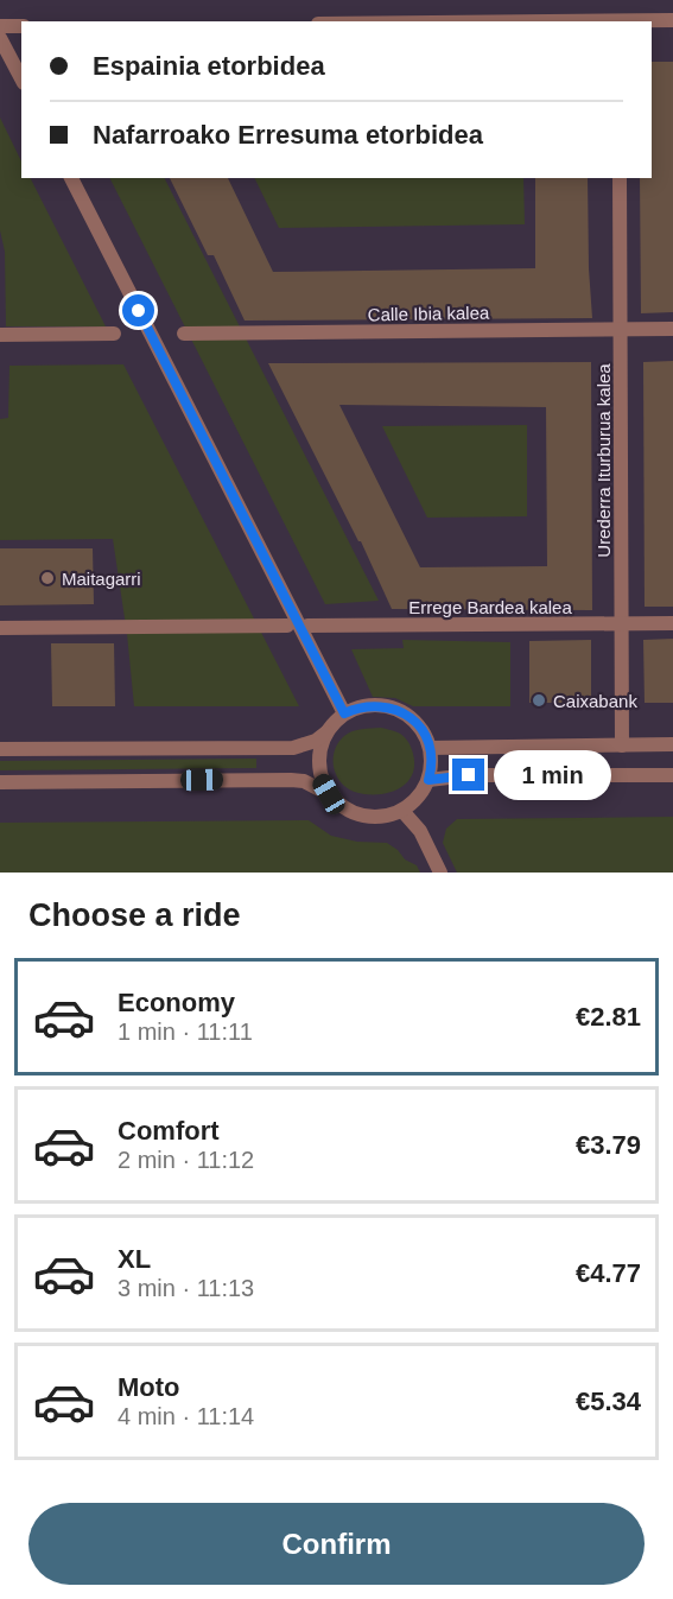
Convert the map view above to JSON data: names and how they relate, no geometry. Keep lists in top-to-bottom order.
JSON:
{
  "streets": {
    "street": ["Calle Ibia kalea", "Urederra Iturburua kalea", "Errege Bardea kalea"]
  },
  "crossings": [
    ["Calle Ibia kalea", "Urederra Iturburua kalea"],
    ["Urederra Iturburua kalea", "Errege Bardea kalea"]
  ],
  "places": ["Maitagarri", "Caixabank"],
  "page": {
    "banner": ["Espainia etorbidea", "Nafarroako Erresuma etorbidea"],
    "bubble": "1 min",
    "heading": "Choose a ride",
    "list": [
      {
        "name": "Economy",
        "note": "1 min · 11:11",
        "value": "€2.81"
      },
      {
        "name": "Comfort",
        "note": "2 min · 11:12",
        "value": "€3.79"
      },
      {
        "name": "XL",
        "note": "3 min · 11:13",
        "value": "€4.77"
      },
      {
        "name": "Moto",
        "note": "4 min · 11:14",
        "value": "€5.34"
      }
    ],
    "buttons": "Confirm"
  }
}
